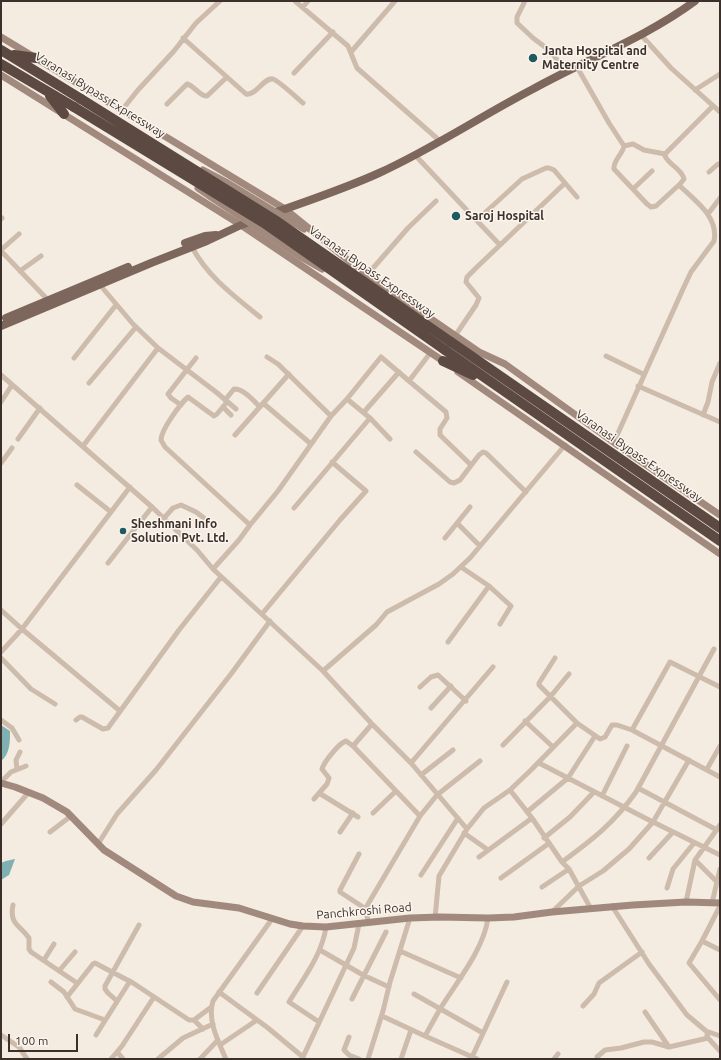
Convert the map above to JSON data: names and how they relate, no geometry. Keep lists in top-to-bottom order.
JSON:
{
  "streets": {
    "highway": ["Varanasi Bypass Expressway"],
    "street": ["Panchkroshi Road"]
  },
  "places": ["Janta Hospital and Maternity Centre", "Saroj Hospital", "Sheshmani Info Solution Pvt. Ltd."],
  "scale_bar": "100 m"
}
